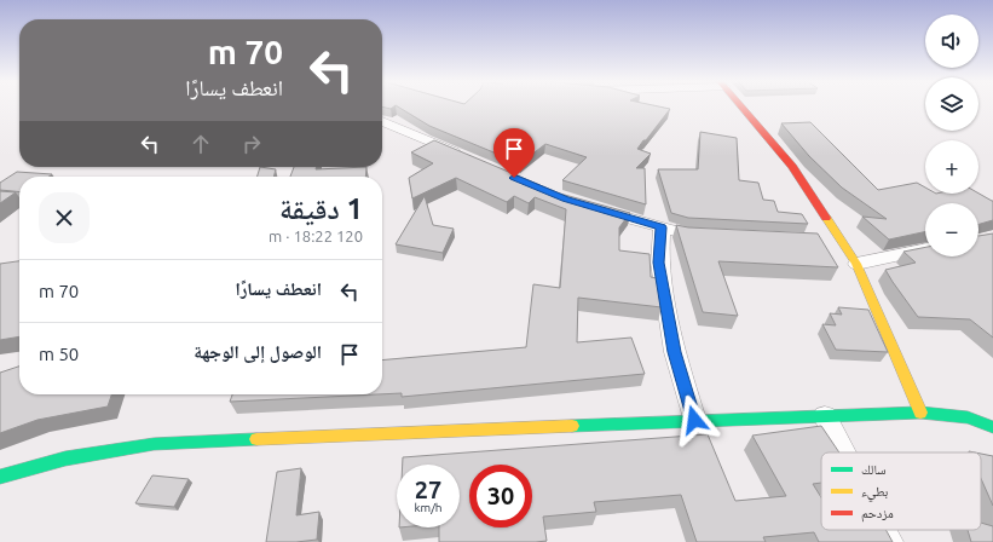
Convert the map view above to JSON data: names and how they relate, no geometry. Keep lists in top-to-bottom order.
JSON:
{
  "legend": ["سالك", "بطيء", "مزدحم"],
  "page": {
    "map_buttons": ["+", "−"],
    "turn": ["70 m", "انعطف يسارًا"],
    "heading": ["1 دقيقة", "120 m · 18:22"],
    "list": [
      {
        "name": "انعطف يسارًا",
        "value": "70 m"
      },
      {
        "name": "الوصول إلى الوجهة",
        "value": "50 m"
      }
    ],
    "speed": "27 km/h",
    "limit": "30"
  }
}
